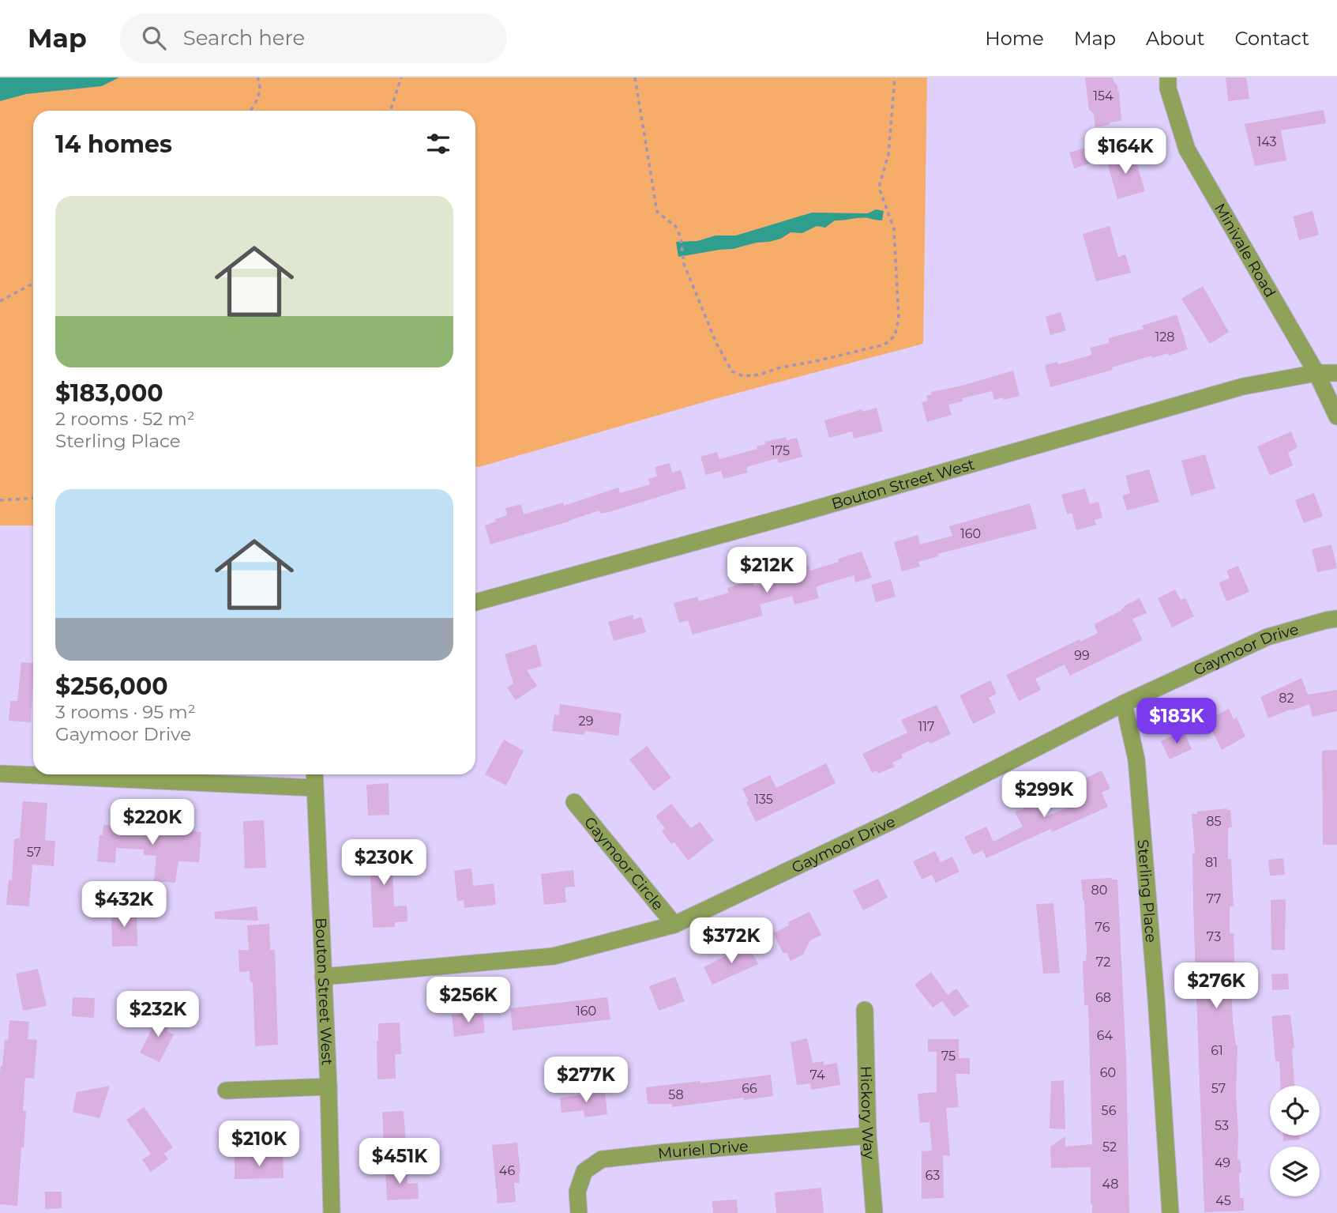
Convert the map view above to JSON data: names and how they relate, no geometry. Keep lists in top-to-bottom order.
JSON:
{
  "streets": {
    "street": [
      "Minivale Road",
      "Bouton Street West",
      "Gaymoor Drive",
      "Gaymoor Circle",
      "Sterling Place",
      "Hickory Way",
      "Muriel Drive"
    ]
  },
  "crossings": [
    ["Minivale Road", "Bouton Street West"],
    ["Bouton Street West", "Gaymoor Drive"],
    ["Gaymoor Drive", "Gaymoor Circle"],
    ["Gaymoor Drive", "Sterling Place"],
    ["Hickory Way", "Muriel Drive"]
  ],
  "house_numbers": [
    "154",
    "143",
    "128",
    "175",
    "160",
    "99",
    "82",
    "29",
    "117",
    "135",
    "85",
    "57",
    "81",
    "80",
    "77",
    "76",
    "73",
    "72",
    "68",
    "160",
    "64",
    "61",
    "75",
    "60",
    "74",
    "66",
    "57",
    "58",
    "56",
    "53",
    "52",
    "49",
    "46",
    "63",
    "48",
    "45"
  ],
  "page": {
    "header": "Map",
    "search": "Search here",
    "nav": [
      "Home",
      "Map",
      "About",
      "Contact"
    ],
    "heading": "14 homes",
    "price": [
      "$164K",
      "$212K",
      "$183K",
      "$299K",
      "$220K",
      "$230K",
      "$432K",
      "$372K",
      "$276K",
      "$256K",
      "$232K",
      "$277K",
      "$210K",
      "$451K"
    ],
    "list": [
      {
        "name": "$183,000",
        "note": "2 rooms · 52 m² · Sterling Place"
      },
      {
        "name": "$256,000",
        "note": "3 rooms · 95 m² · Gaymoor Drive"
      }
    ]
  }
}
